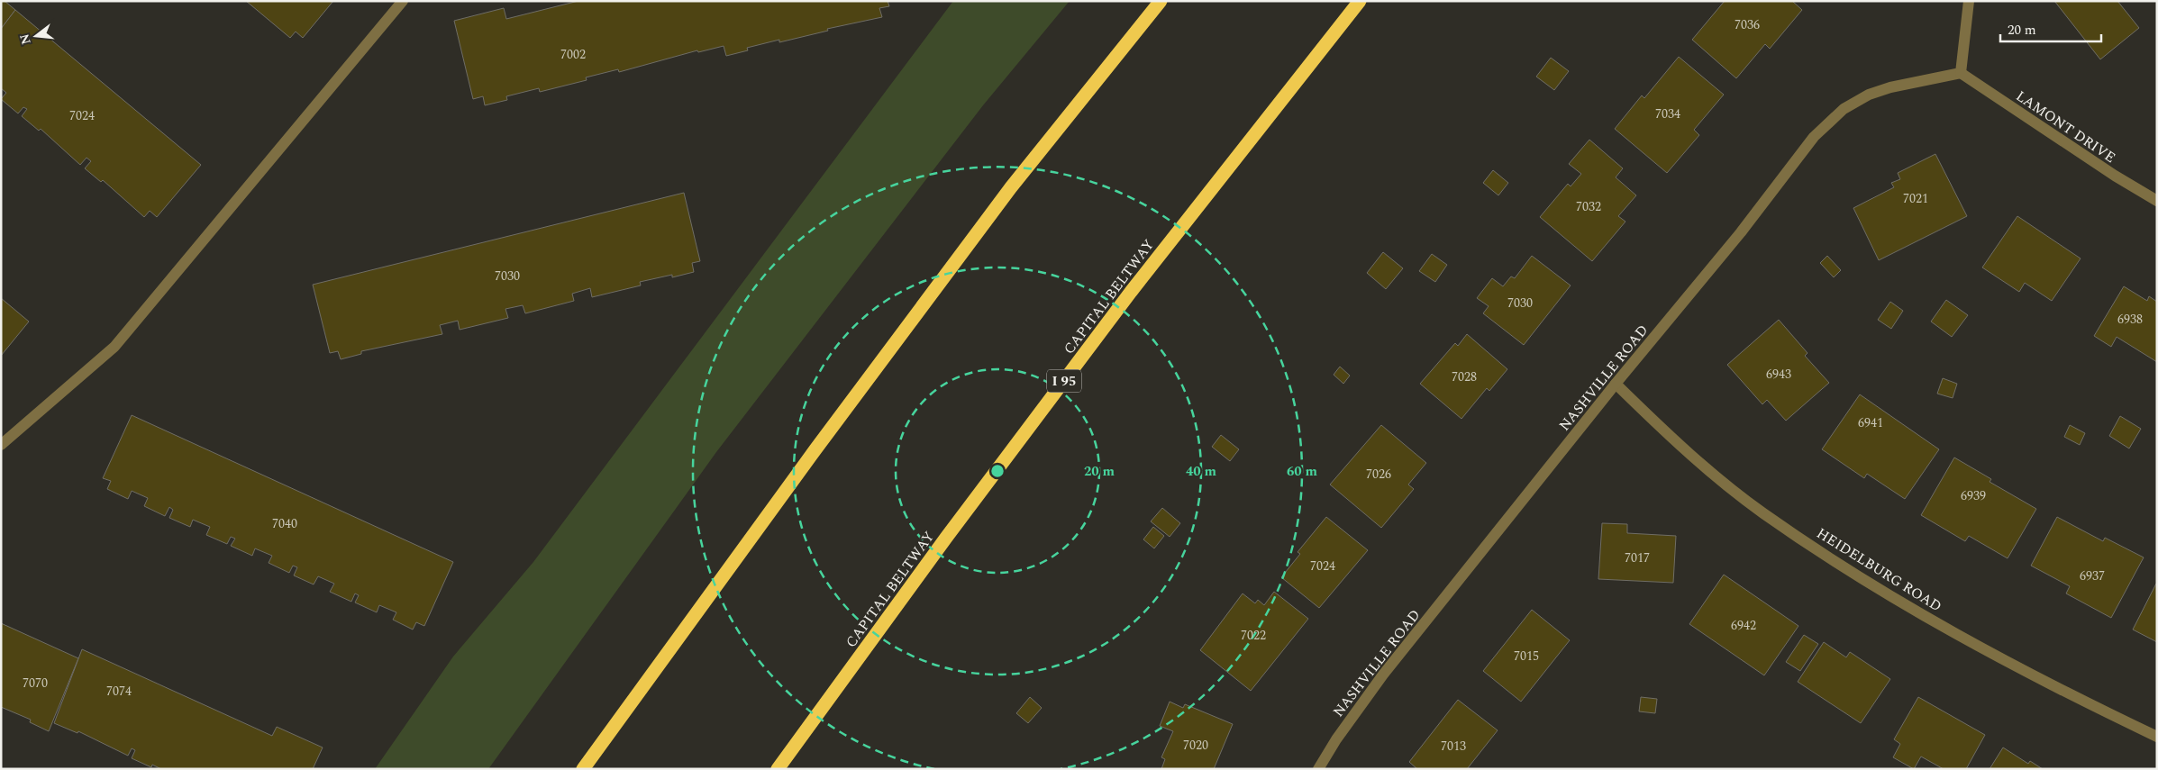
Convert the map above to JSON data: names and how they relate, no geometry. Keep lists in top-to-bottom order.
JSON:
{
  "streets": {
    "highway": ["CAPITAL BELTWAY", "I 95"],
    "street": ["LAMONT DRIVE", "NASHVILLE ROAD", "HEIDELBURG ROAD"]
  },
  "crossings": [
    ["LAMONT DRIVE", "NASHVILLE ROAD"],
    ["NASHVILLE ROAD", "HEIDELBURG ROAD"]
  ],
  "house_numbers": [
    "7036",
    "7002",
    "7034",
    "7024",
    "7021",
    "7032",
    "7030",
    "7030",
    "6938",
    "6943",
    "7028",
    "6941",
    "7026",
    "6939",
    "7040",
    "7017",
    "7024",
    "6937",
    "6942",
    "7022",
    "7015",
    "7070",
    "7074",
    "7020",
    "7013"
  ],
  "scale_bar": "20 m",
  "north": "left",
  "rings": ["20 m", "40 m", "60 m"]
}
